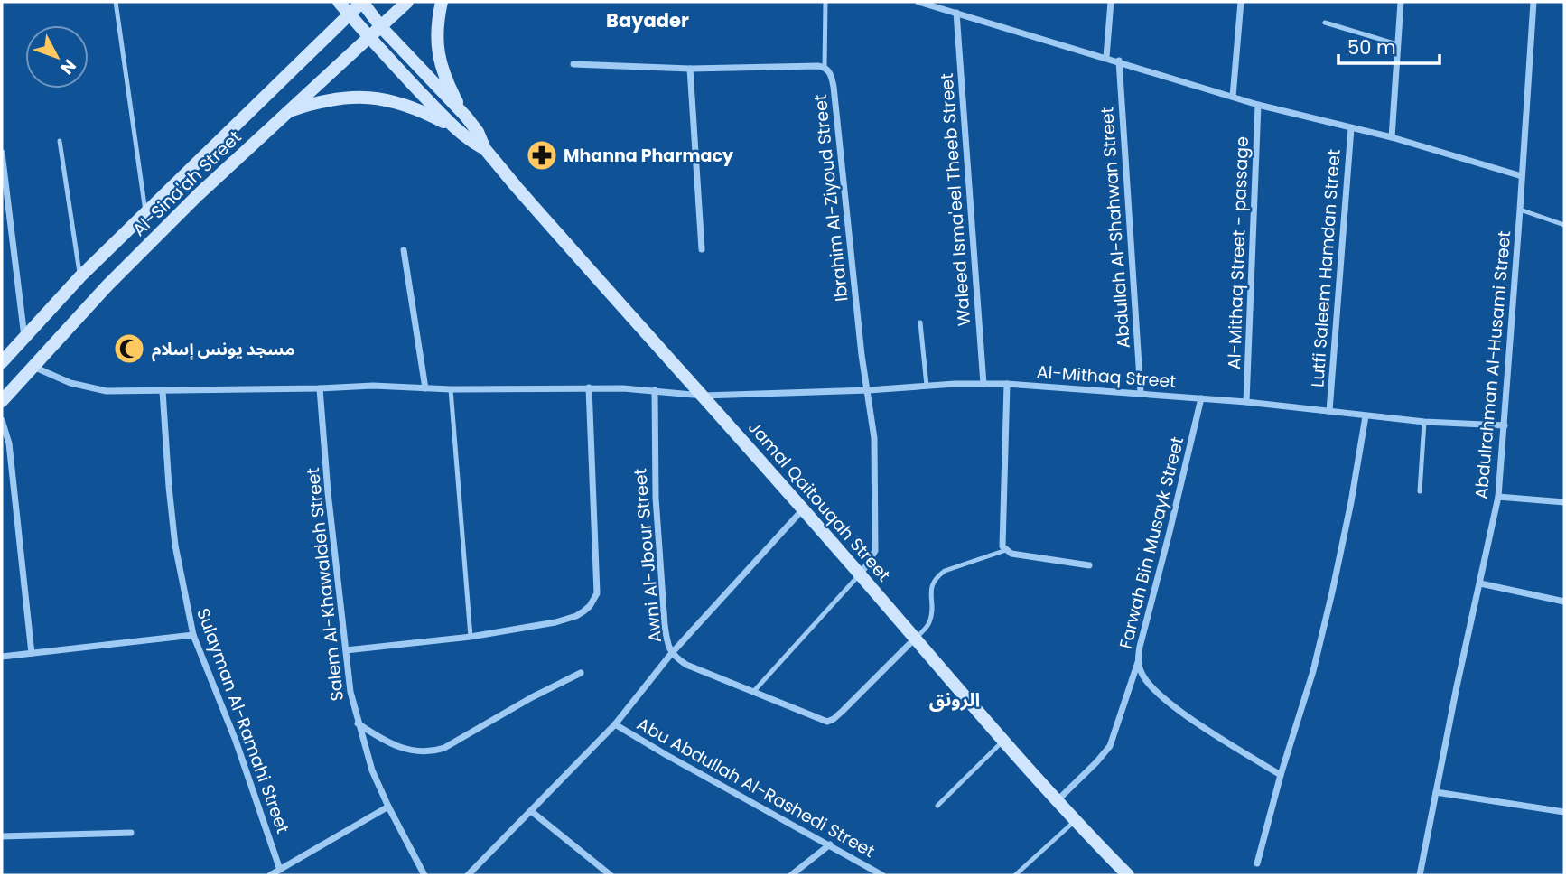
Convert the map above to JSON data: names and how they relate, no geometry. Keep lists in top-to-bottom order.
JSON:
{
  "streets": {
    "street": [
      "Al-Sina'ah Street",
      "Ibrahim Al-Ziyoud Street",
      "Waleed Isma'eel Theeb Street",
      "Abdullah Al-Shahwan Street",
      "Al-Mithaq Street - passage",
      "Lutfi Saleem Hamdan Street",
      "Abdulrahman Al-Husami Street",
      "Al-Mithaq Street",
      "Jamal Qaitouqah Street",
      "Farwah Bin Musayk Street",
      "Awni Al-Jbour Street",
      "Salem Al-Khawaldeh Street",
      "Sulayman Al-Ramahi Street",
      "Abu Abdullah Al-Rashedi Street"
    ]
  },
  "crossings": [
    ["Al-Sina'ah Street", "Jamal Qaitouqah Street"],
    ["Ibrahim Al-Ziyoud Street", "Al-Mithaq Street"],
    ["Ibrahim Al-Ziyoud Street", "Jamal Qaitouqah Street"],
    ["Waleed Isma'eel Theeb Street", "Al-Mithaq Street"],
    ["Abdullah Al-Shahwan Street", "Al-Mithaq Street"],
    ["Al-Mithaq Street - passage", "Al-Mithaq Street"],
    ["Lutfi Saleem Hamdan Street", "Al-Mithaq Street"],
    ["Abdulrahman Al-Husami Street", "Al-Mithaq Street"],
    ["Al-Mithaq Street", "Jamal Qaitouqah Street"],
    ["Al-Mithaq Street", "Farwah Bin Musayk Street"],
    ["Jamal Qaitouqah Street", "Awni Al-Jbour Street"]
  ],
  "districts": ["Bayader", "الرونق"],
  "places": {
    "pharmacy": ["Mhanna Pharmacy"],
    "mosque": ["مسجد يونس إسلام"]
  },
  "scale_bar": "50 m",
  "north": "bottom right"
}
